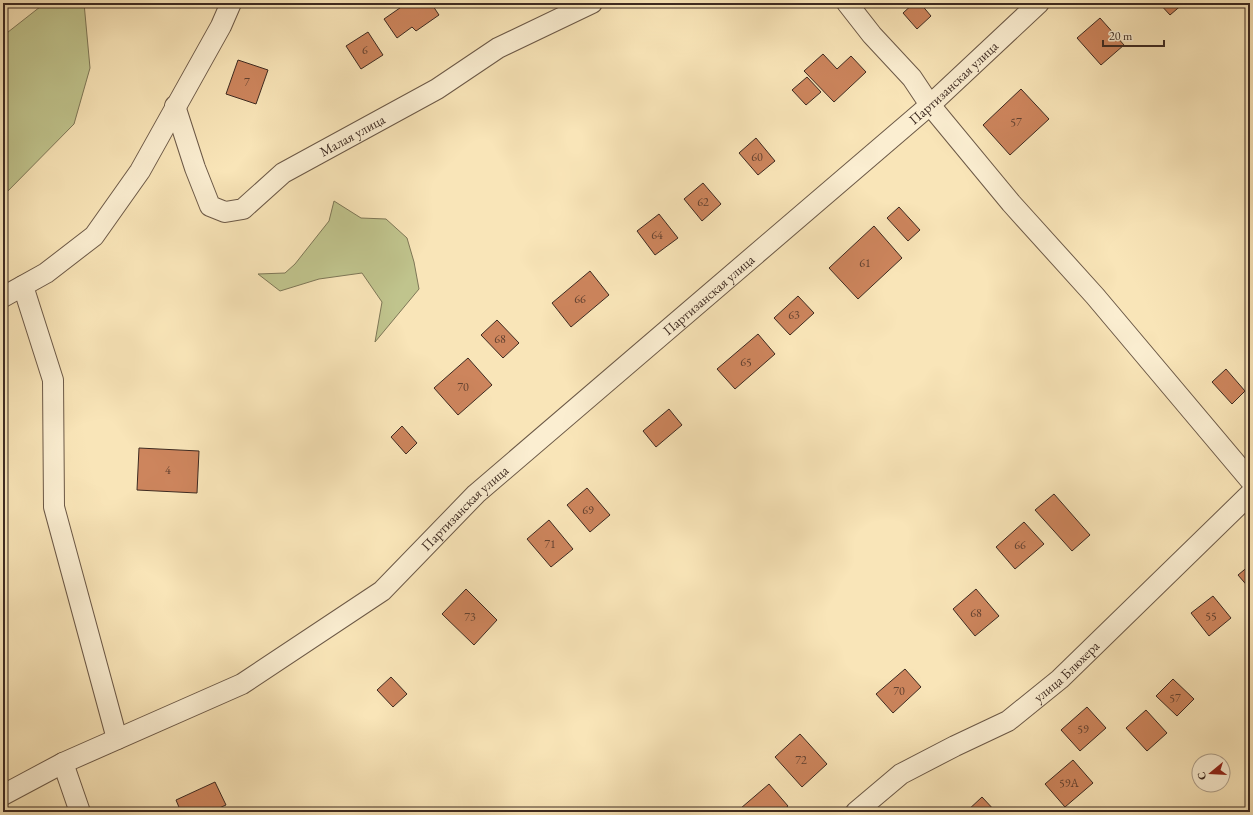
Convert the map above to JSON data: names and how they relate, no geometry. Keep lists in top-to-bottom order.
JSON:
{
  "streets": {
    "street": ["Партизанская улица", "Малая улица", "улица Блюхера"]
  },
  "house_numbers": [
    "6",
    "7",
    "57",
    "60",
    "62",
    "64",
    "61",
    "66",
    "63",
    "68",
    "65",
    "70",
    "4",
    "69",
    "71",
    "66",
    "68",
    "55",
    "73",
    "70",
    "57",
    "59",
    "72",
    "59А"
  ],
  "scale_bar": "20 m",
  "north": "left"
}
